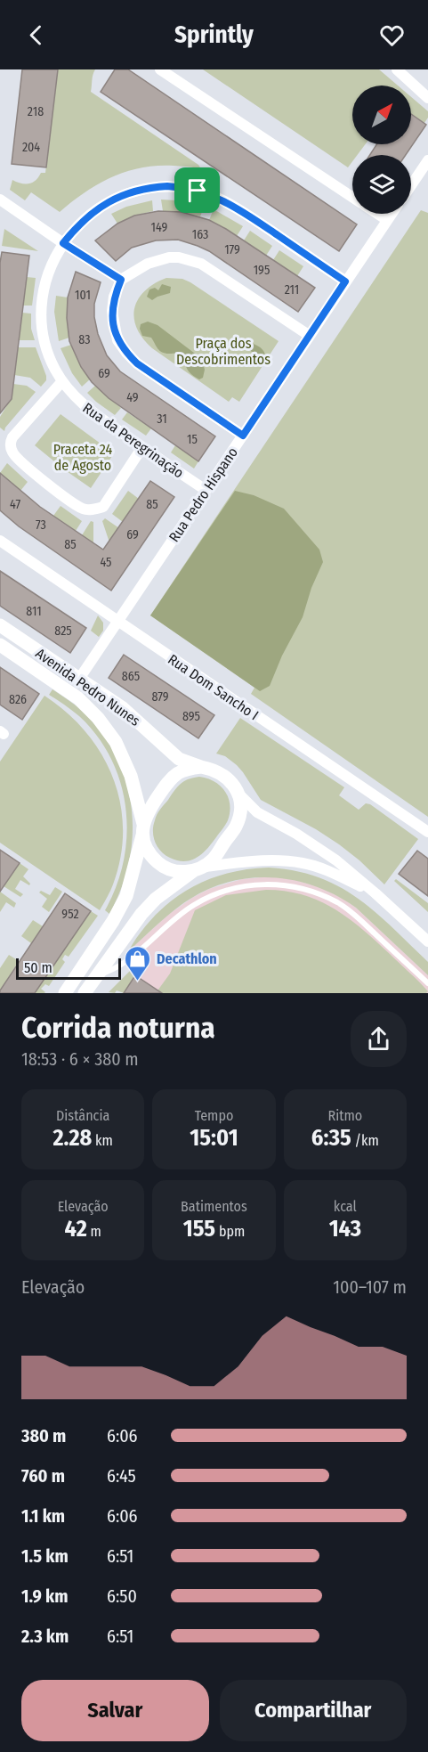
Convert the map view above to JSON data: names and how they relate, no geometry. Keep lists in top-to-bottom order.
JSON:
{
  "streets": {
    "street": [
      "Rua da Peregrinação",
      "Rua Pedro Hispano",
      "Avenida Pedro Nunes",
      "Rua Dom Sancho I"
    ]
  },
  "crossings": [
    ["Rua da Peregrinação", "Rua Pedro Hispano"],
    ["Rua Pedro Hispano", "Avenida Pedro Nunes"],
    ["Rua Pedro Hispano", "Rua Dom Sancho I"]
  ],
  "parks": ["Praça dos Descobrimentos", "Praceta 24 de Agosto"],
  "places": {
    "shop": ["Decathlon"]
  },
  "house_numbers": [
    "218",
    "204",
    "149",
    "163",
    "179",
    "195",
    "211",
    "101",
    "83",
    "69",
    "49",
    "31",
    "15",
    "47",
    "85",
    "73",
    "69",
    "85",
    "45",
    "811",
    "825",
    "865",
    "879",
    "826",
    "895",
    "952"
  ],
  "scale_bar": "50 m",
  "north": "top right",
  "page": {
    "header": "Sprintly",
    "scale": "50 m",
    "heading": ["Corrida noturna", "18:53 · 6 × 380 m"],
    "stats": [
      ["Distância", "2.28 km"],
      ["Tempo", "15:01"],
      ["Ritmo", "6:35 /km"],
      ["Elevação", "42 m"],
      ["Batimentos", "155 bpm"],
      ["kcal", "143"]
    ],
    "chart": ["Elevação", "100–107 m"],
    "list": [
      {
        "name": "380 m",
        "note": "6:06"
      },
      {
        "name": "760 m",
        "note": "6:45"
      },
      {
        "name": "1.1 km",
        "note": "6:06"
      },
      {
        "name": "1.5 km",
        "note": "6:51"
      },
      {
        "name": "1.9 km",
        "note": "6:50"
      },
      {
        "name": "2.3 km",
        "note": "6:51"
      }
    ],
    "buttons": ["Salvar", "Compartilhar"]
  }
}
